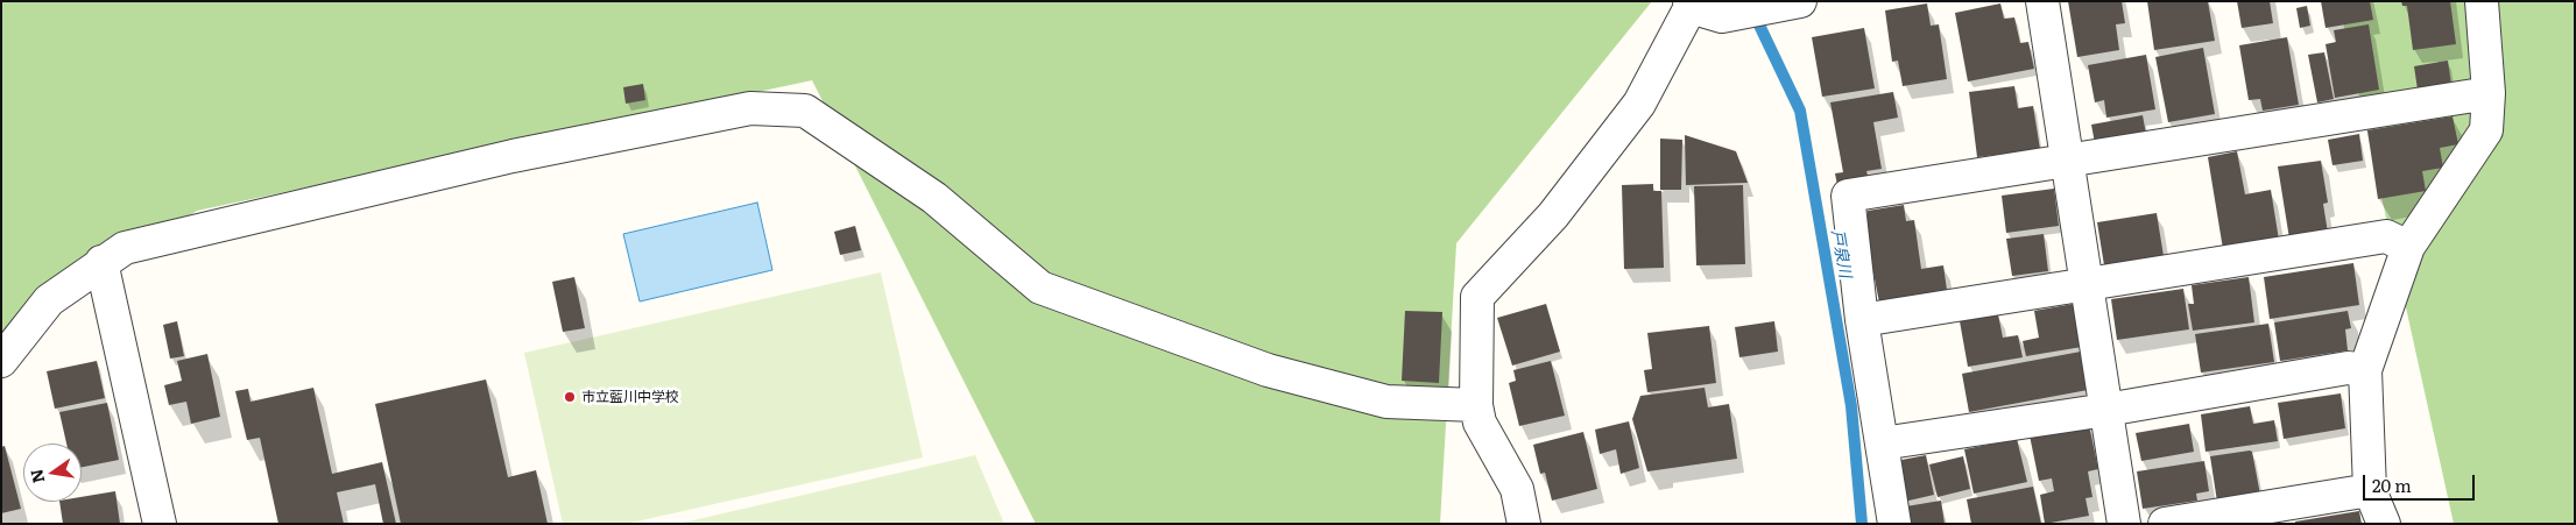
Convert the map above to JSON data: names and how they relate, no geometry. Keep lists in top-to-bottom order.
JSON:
{
  "water": ["戸泉川"],
  "places": ["市立藍川中学校"],
  "scale_bar": "20 m",
  "north": "left"
}
